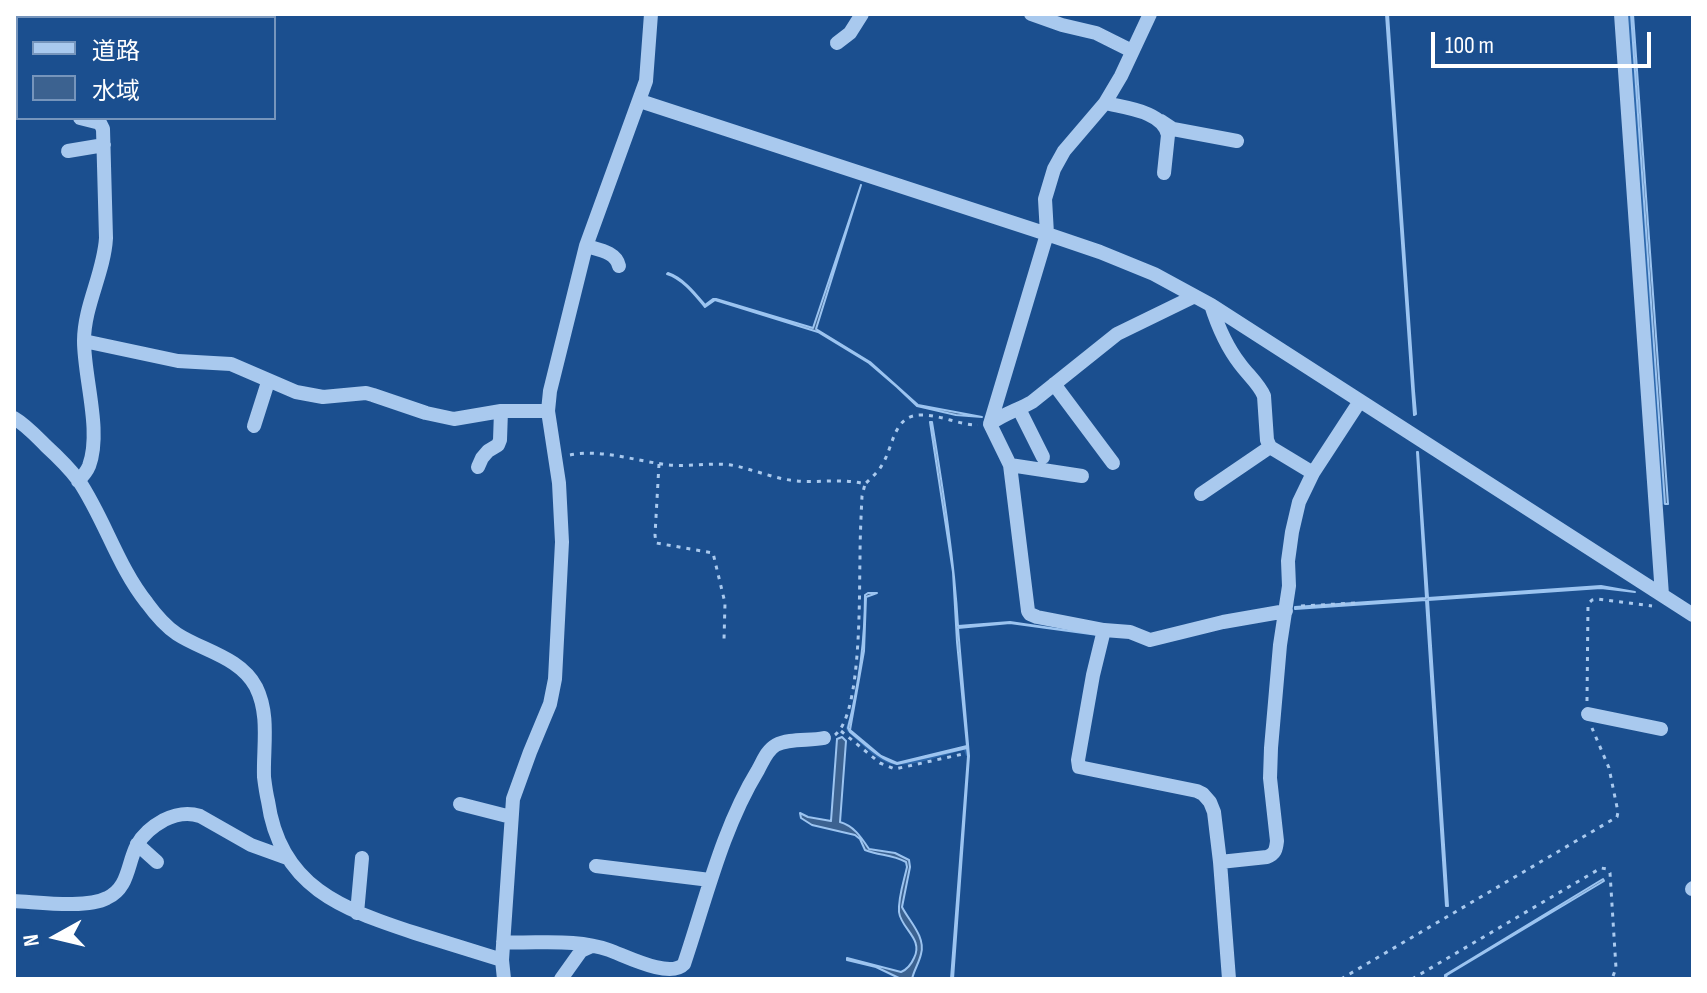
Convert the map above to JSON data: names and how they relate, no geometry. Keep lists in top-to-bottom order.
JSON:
{
  "legend": ["道路", "水域"],
  "scale_bar": "100 m",
  "north": "left"
}
